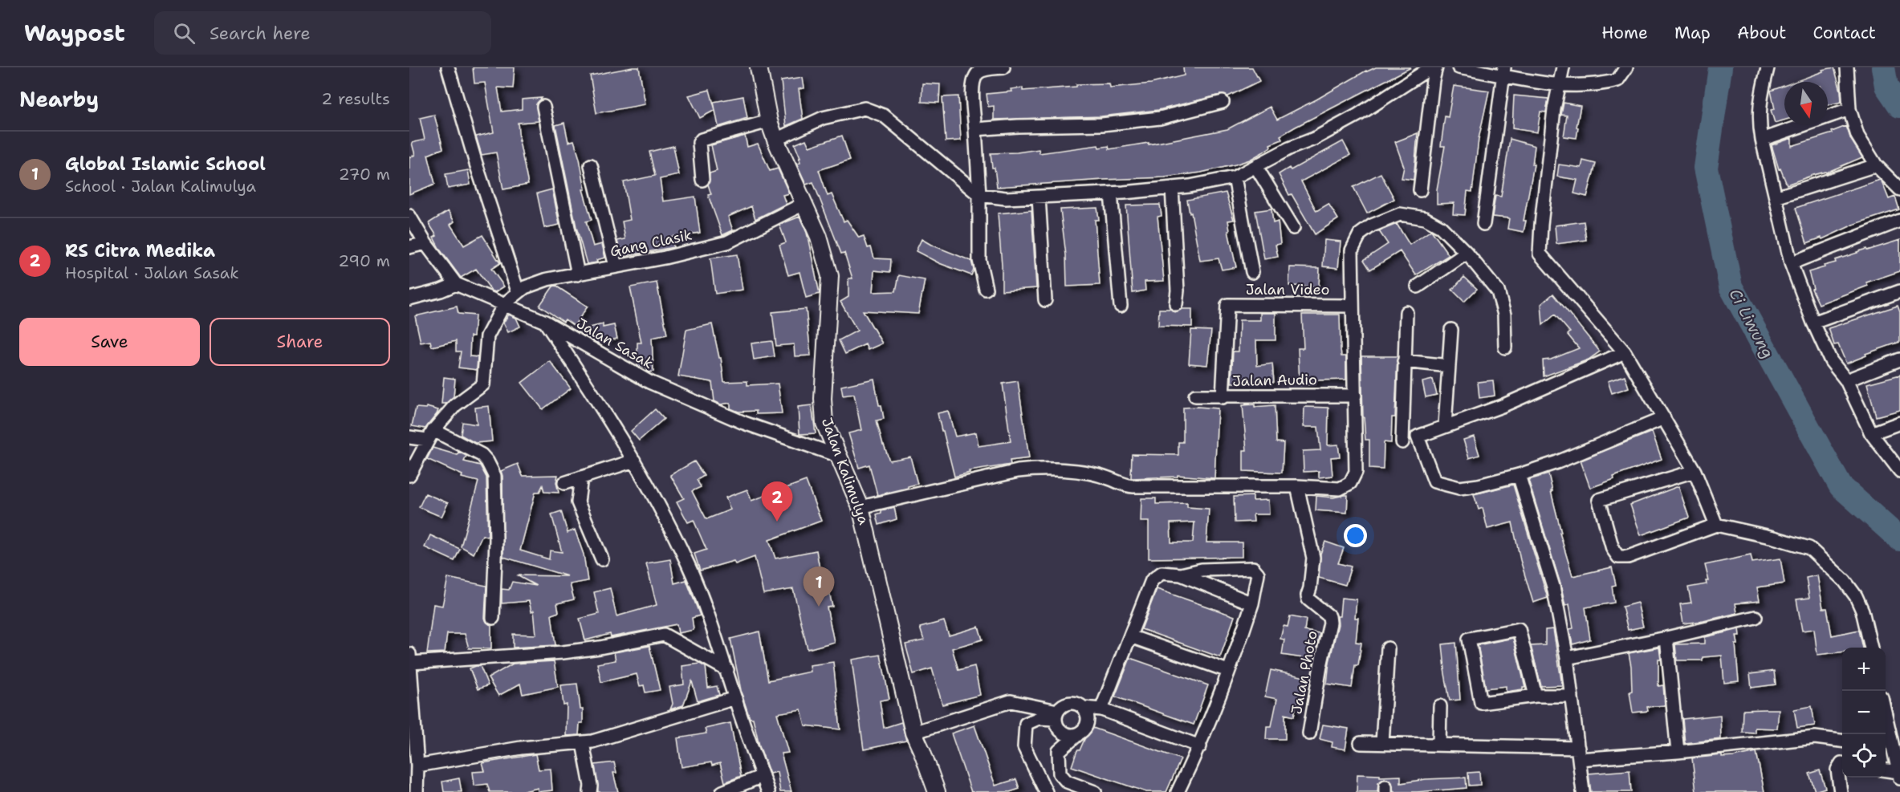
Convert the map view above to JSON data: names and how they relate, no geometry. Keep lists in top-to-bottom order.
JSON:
{
  "streets": {
    "street": [
      "Gang Clasik",
      "Jalan Video",
      "Jalan Sasak",
      "Jalan Audio",
      "Jalan Kalimulya",
      "Jalan Photo"
    ]
  },
  "crossings": [
    ["Gang Clasik", "Jalan Sasak"],
    ["Gang Clasik", "Jalan Kalimulya"],
    ["Jalan Video", "Jalan Audio"],
    ["Jalan Sasak", "Jalan Kalimulya"]
  ],
  "water": ["Ci Liwung"],
  "north": "bottom",
  "page": {
    "header": "Waypost",
    "search": "Search here",
    "nav": [
      "Home",
      "Map",
      "About",
      "Contact"
    ],
    "heading": ["Nearby", "2 results"],
    "list": [
      {
        "mark": "1",
        "name": "Global Islamic School",
        "note": "School · Jalan Kalimulya",
        "value": "270 m"
      },
      {
        "mark": "2",
        "name": "RS Citra Medika",
        "note": "Hospital · Jalan Sasak",
        "value": "290 m"
      }
    ],
    "buttons": ["Save", "Share"],
    "pins": ["2", "1"],
    "map_buttons": ["+", "−"]
  }
}
